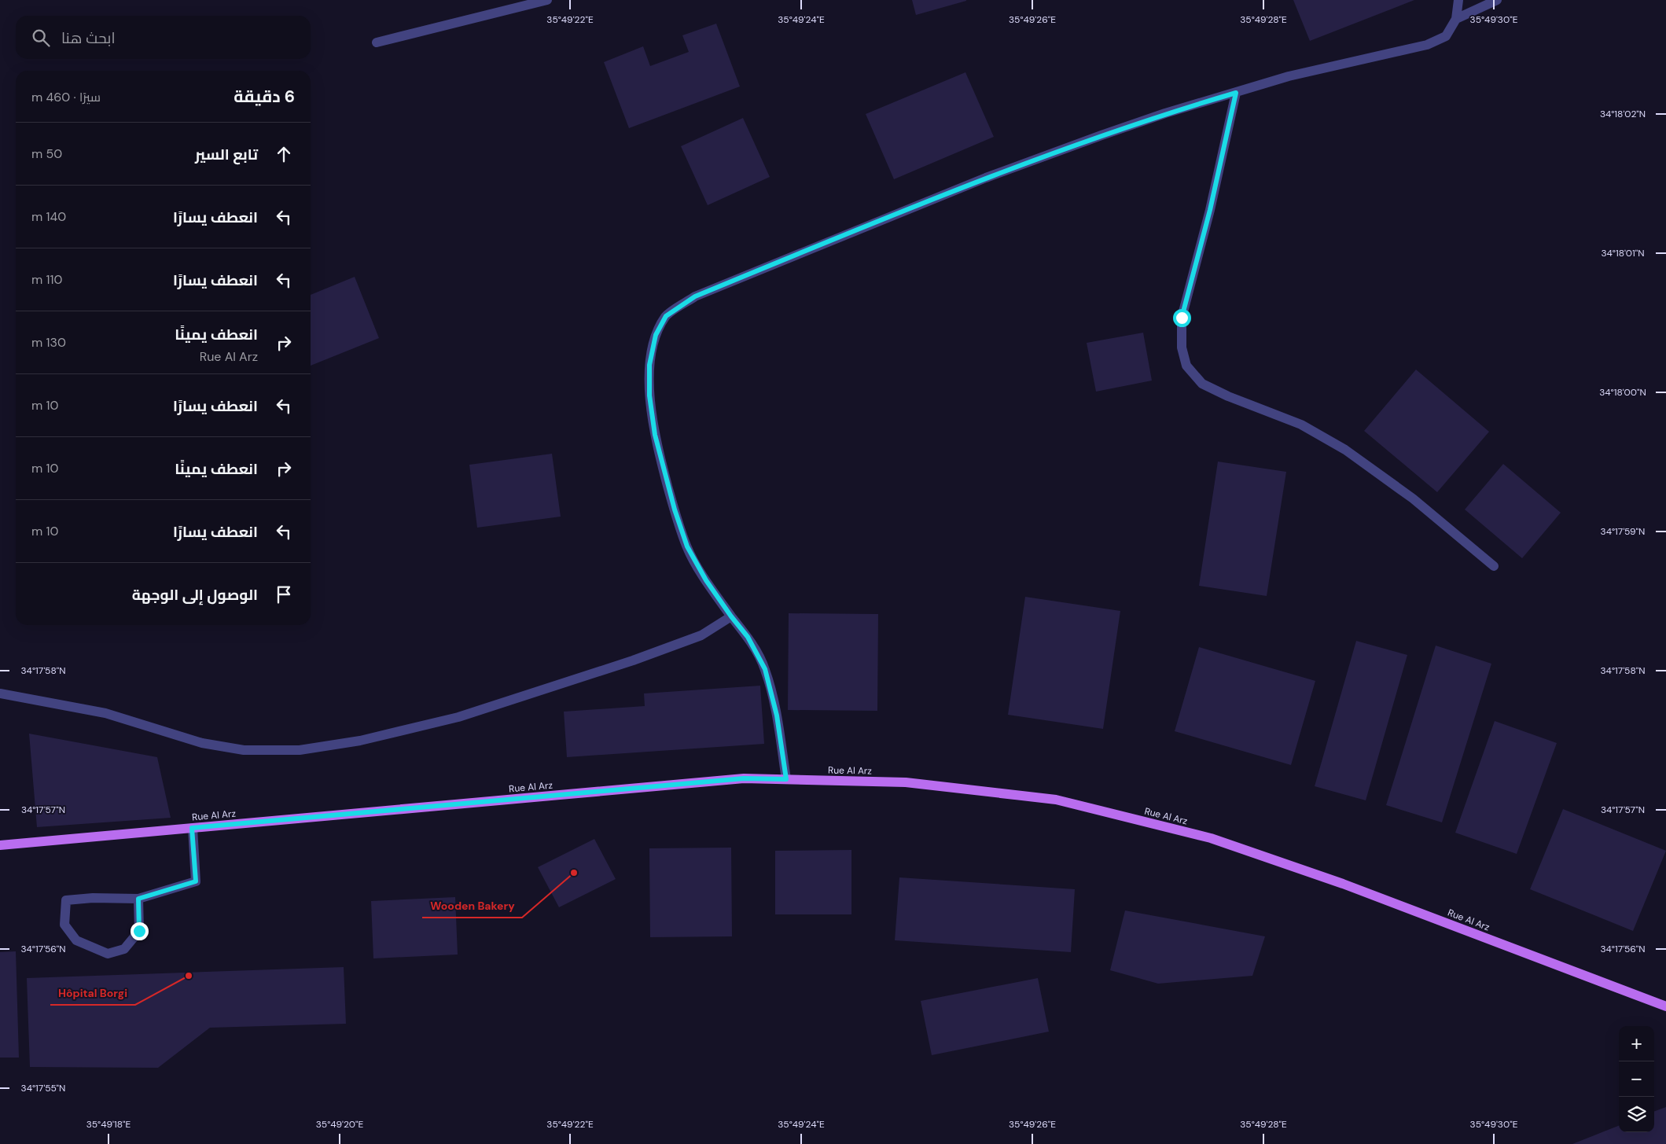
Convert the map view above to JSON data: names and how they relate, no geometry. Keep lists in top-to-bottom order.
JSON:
{
  "streets": {
    "main road": ["Rue Al Arz"]
  },
  "places": ["Wooden Bakery", "Hôpital Borgi"],
  "page": {
    "search": "ابحث هنا",
    "heading": ["6 دقيقة", "سيرًا · 460 m"],
    "list": [
      ["تابع السير", "50 m"],
      ["انعطف يسارًا", "140 m"],
      ["انعطف يسارًا", "110 m"],
      ["انعطف يمينًا", "Rue Al Arz", "130 m"],
      ["انعطف يسارًا", "10 m"],
      ["انعطف يمينًا", "10 m"],
      ["انعطف يسارًا", "10 m"],
      "الوصول إلى الوجهة"
    ],
    "map_buttons": ["+", "−"]
  },
  "coordinates": [
    "35°49'22\"E",
    "35°49'24\"E",
    "35°49'26\"E",
    "35°49'28\"E",
    "35°49'30\"E",
    "34°18'02\"N",
    "34°18'01\"N",
    "34°18'00\"N",
    "34°17'59\"N",
    "34°17'58\"N",
    "34°17'57\"N",
    "34°17'56\"N",
    "34°17'55\"N",
    "35°49'18\"E",
    "35°49'20\"E"
  ]
}
